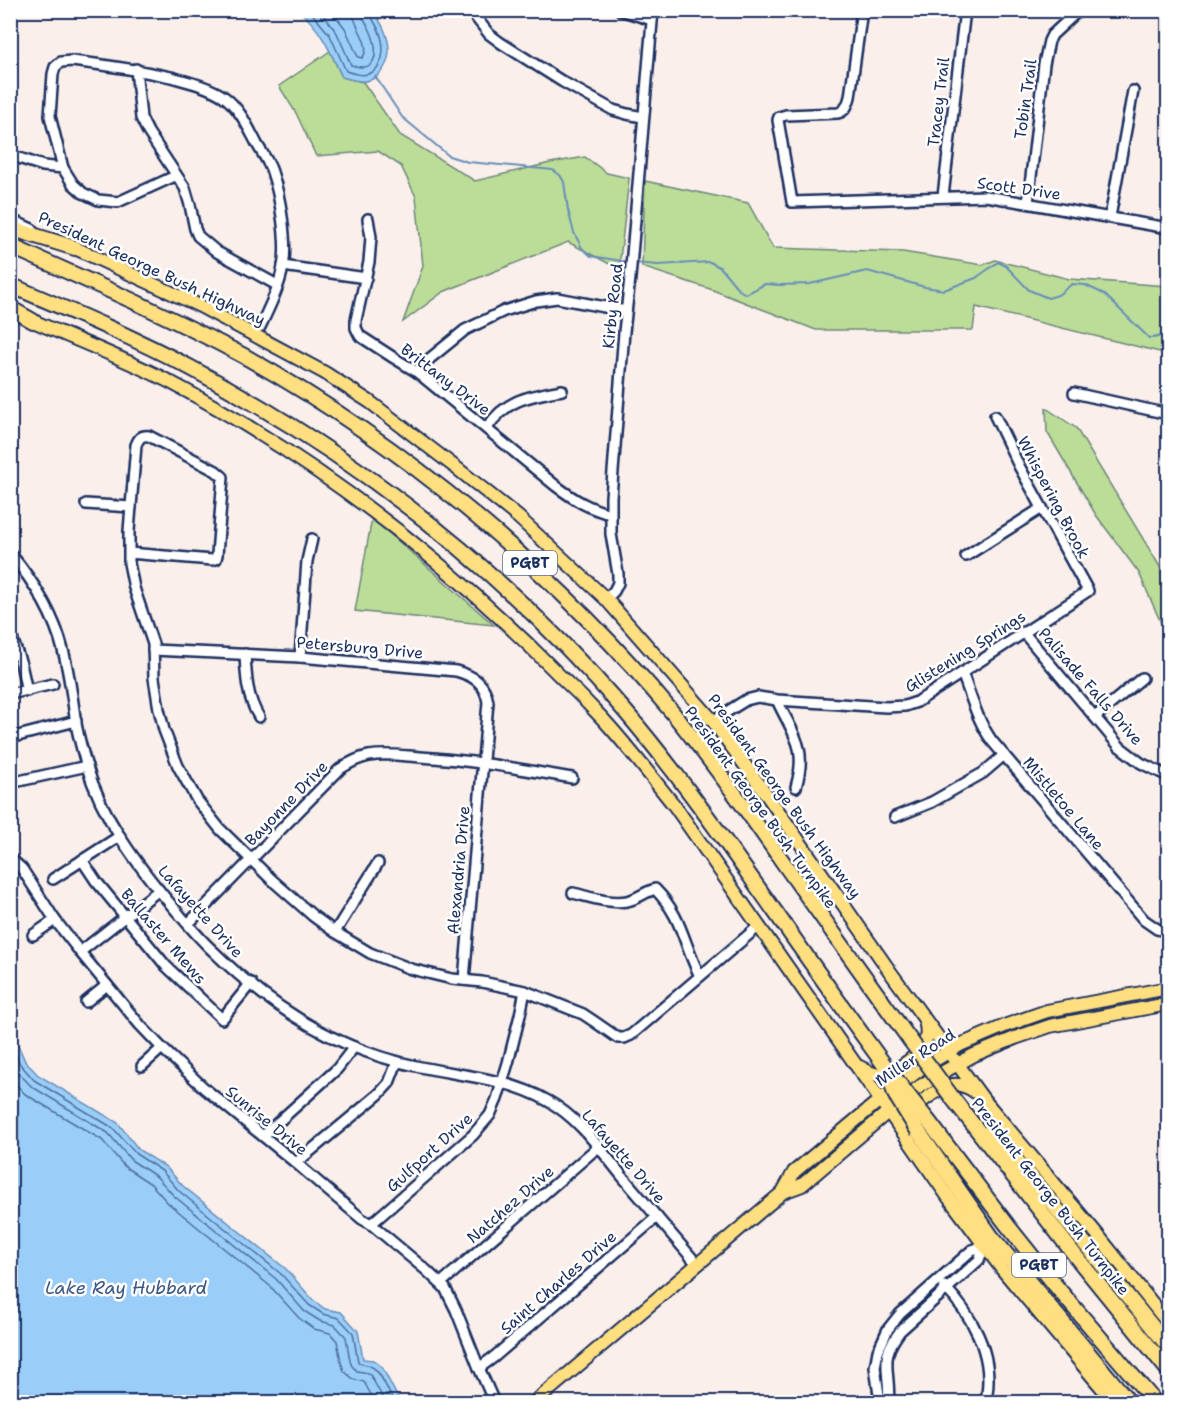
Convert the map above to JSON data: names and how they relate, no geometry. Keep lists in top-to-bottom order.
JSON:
{
  "streets": {
    "highway": ["PGBT", "President George Bush Turnpike"],
    "main road": ["President George Bush Highway", "Miller Road"],
    "street": [
      "Tobin Trail",
      "Tracey Trail",
      "Scott Drive",
      "Kirby Road",
      "Brittany Drive",
      "Whispering Brook",
      "Petersburg Drive",
      "Glistening Springs",
      "Palisade Falls Drive",
      "Bayonne Drive",
      "Mistletoe Lane",
      "Alexandria Drive",
      "Lafayette Drive",
      "Ballaster Mews",
      "Sunrise Drive",
      "Gulfport Drive",
      "Natchez Drive",
      "Saint Charles Drive"
    ]
  },
  "crossings": [
    ["Tobin Trail", "Scott Drive"],
    ["Tracey Trail", "Scott Drive"],
    ["President George Bush Highway", "Kirby Road"],
    ["President George Bush Highway", "Glistening Springs"],
    ["President George Bush Highway", "Miller Road"],
    ["Kirby Road", "Brittany Drive"],
    ["Whispering Brook", "Glistening Springs"],
    ["Petersburg Drive", "Bayonne Drive"],
    ["Petersburg Drive", "Alexandria Drive"],
    ["Glistening Springs", "Palisade Falls Drive"],
    ["Glistening Springs", "Mistletoe Lane"],
    ["Bayonne Drive", "Alexandria Drive"],
    ["Bayonne Drive", "Lafayette Drive"],
    ["Lafayette Drive", "Ballaster Mews"],
    ["Lafayette Drive", "Miller Road"],
    ["Lafayette Drive", "Gulfport Drive"],
    ["Lafayette Drive", "Natchez Drive"],
    ["Lafayette Drive", "Saint Charles Drive"],
    ["Sunrise Drive", "Gulfport Drive"],
    ["Sunrise Drive", "Natchez Drive"],
    ["Sunrise Drive", "Saint Charles Drive"]
  ],
  "water": ["Lake Ray Hubbard"]
}
